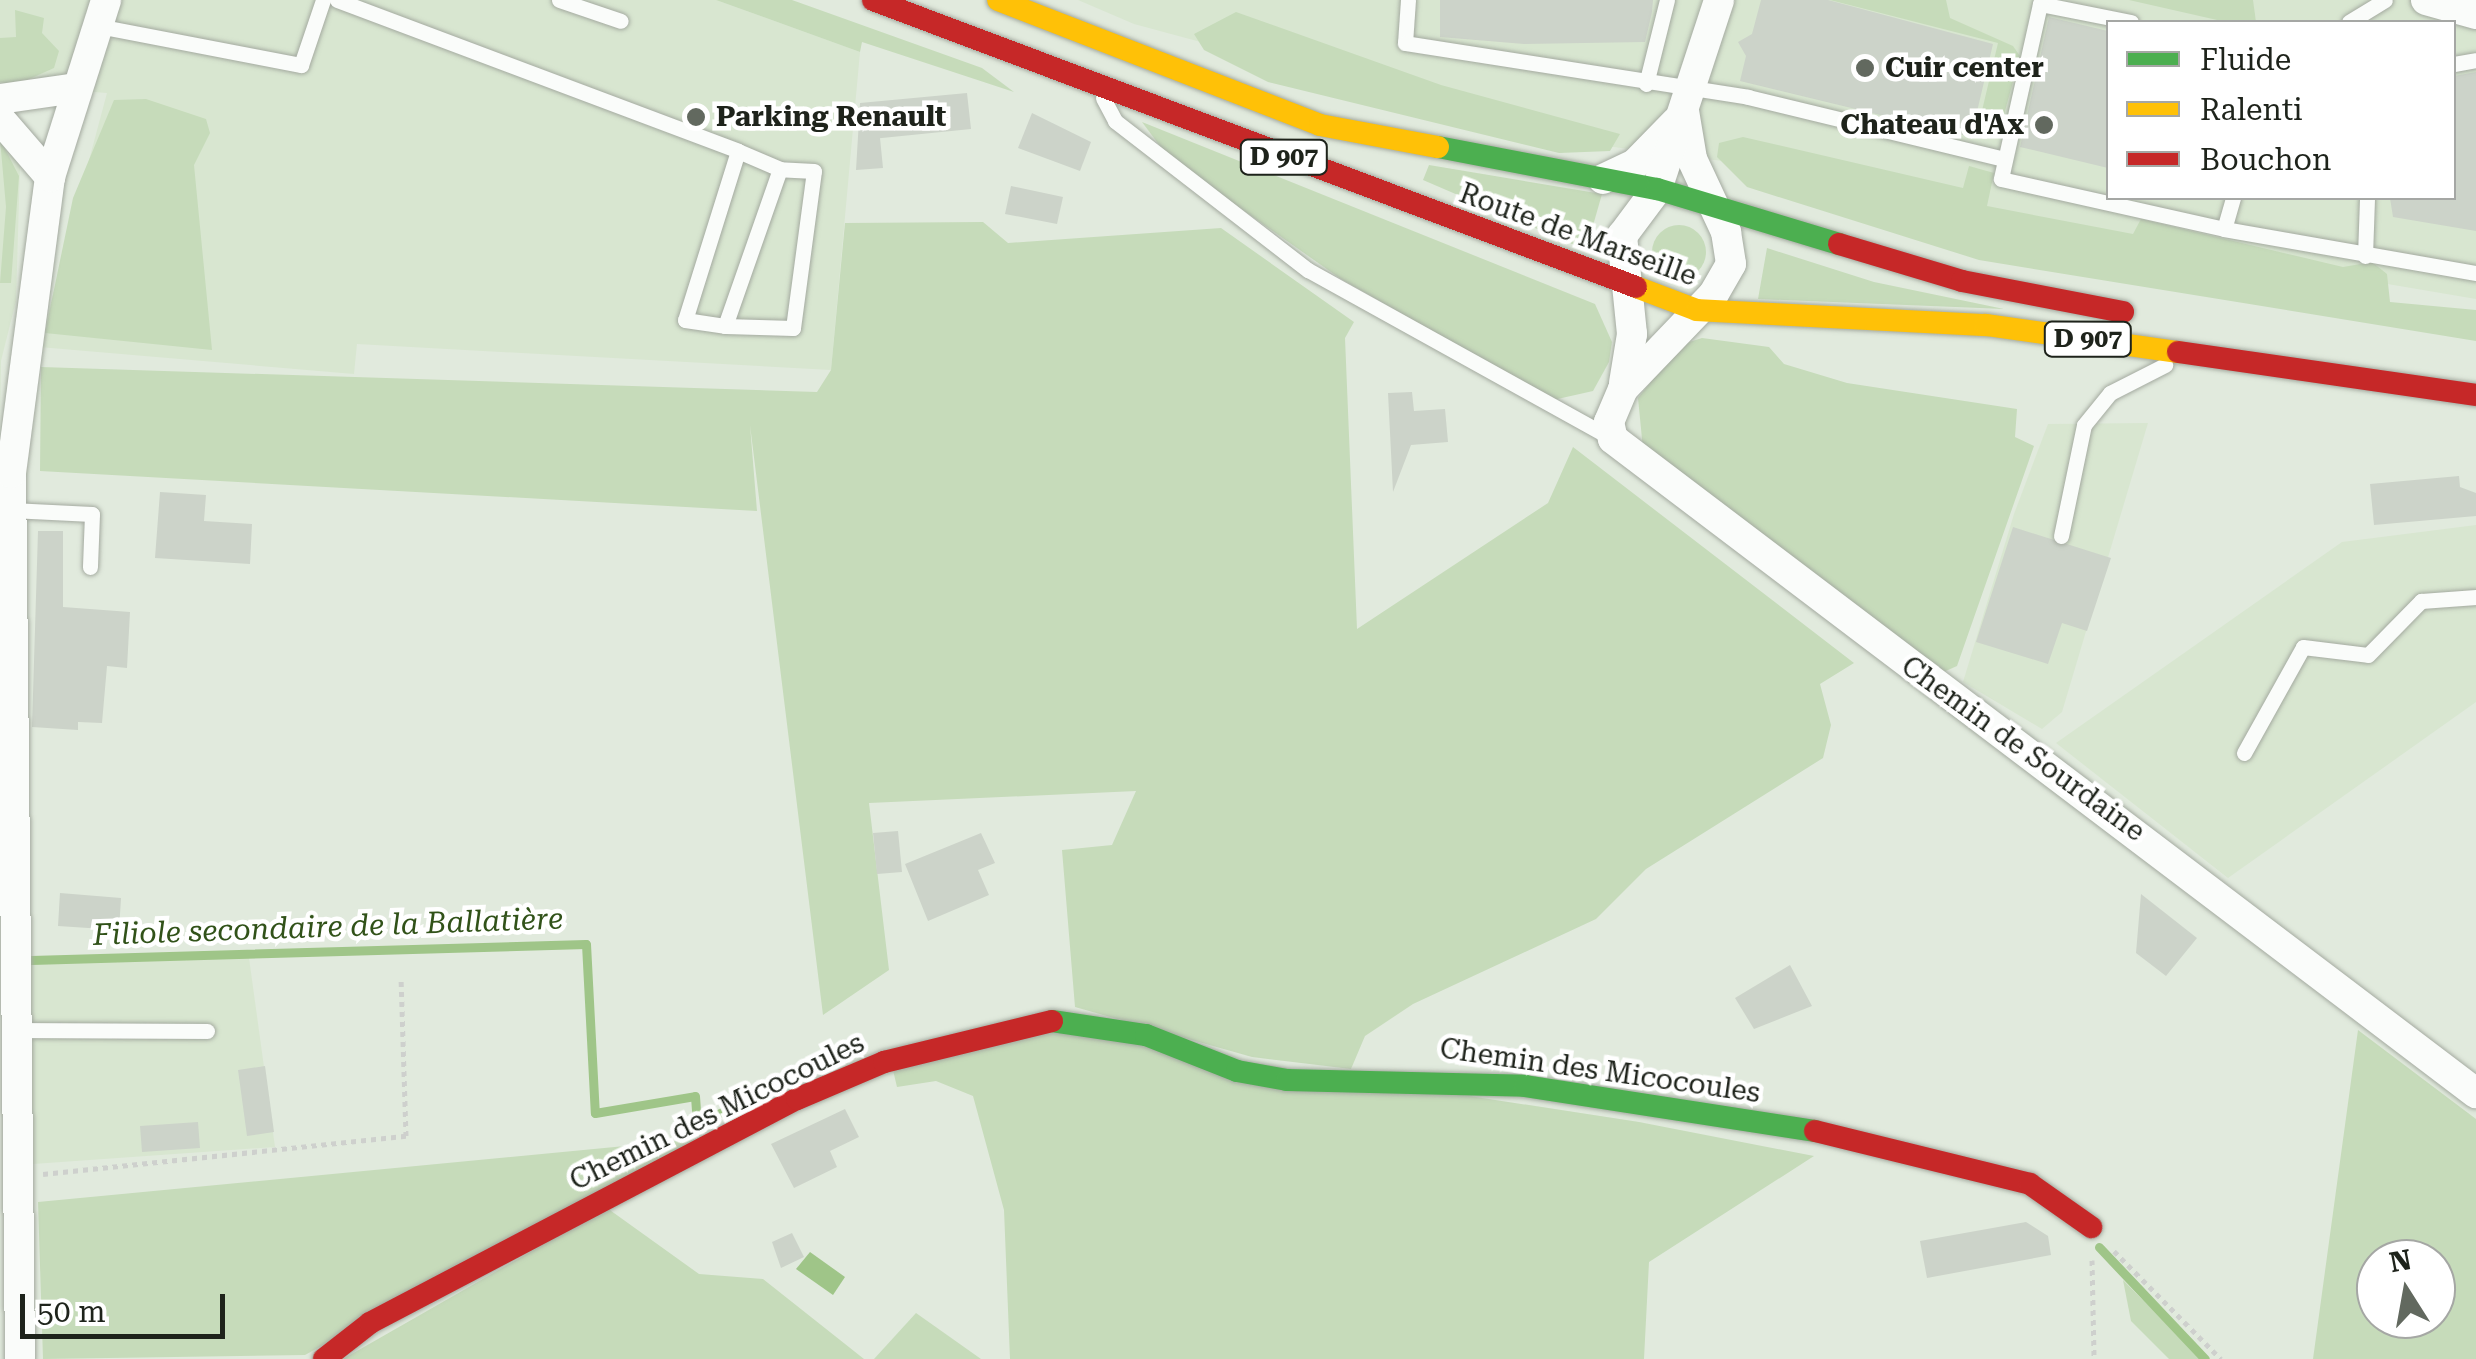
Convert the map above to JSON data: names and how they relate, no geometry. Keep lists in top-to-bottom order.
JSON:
{
  "streets": {
    "main road": ["D 907", "Route de Marseille", "Chemin des Micocoules"],
    "street": ["Chemin de Sourdaine"]
  },
  "water": ["Filiole secondaire de la Ballatière"],
  "places": ["Cuir center", "Parking Renault", "Chateau d'Ax"],
  "legend": ["Fluide", "Ralenti", "Bouchon"],
  "scale_bar": "50 m",
  "north": "top"
}
